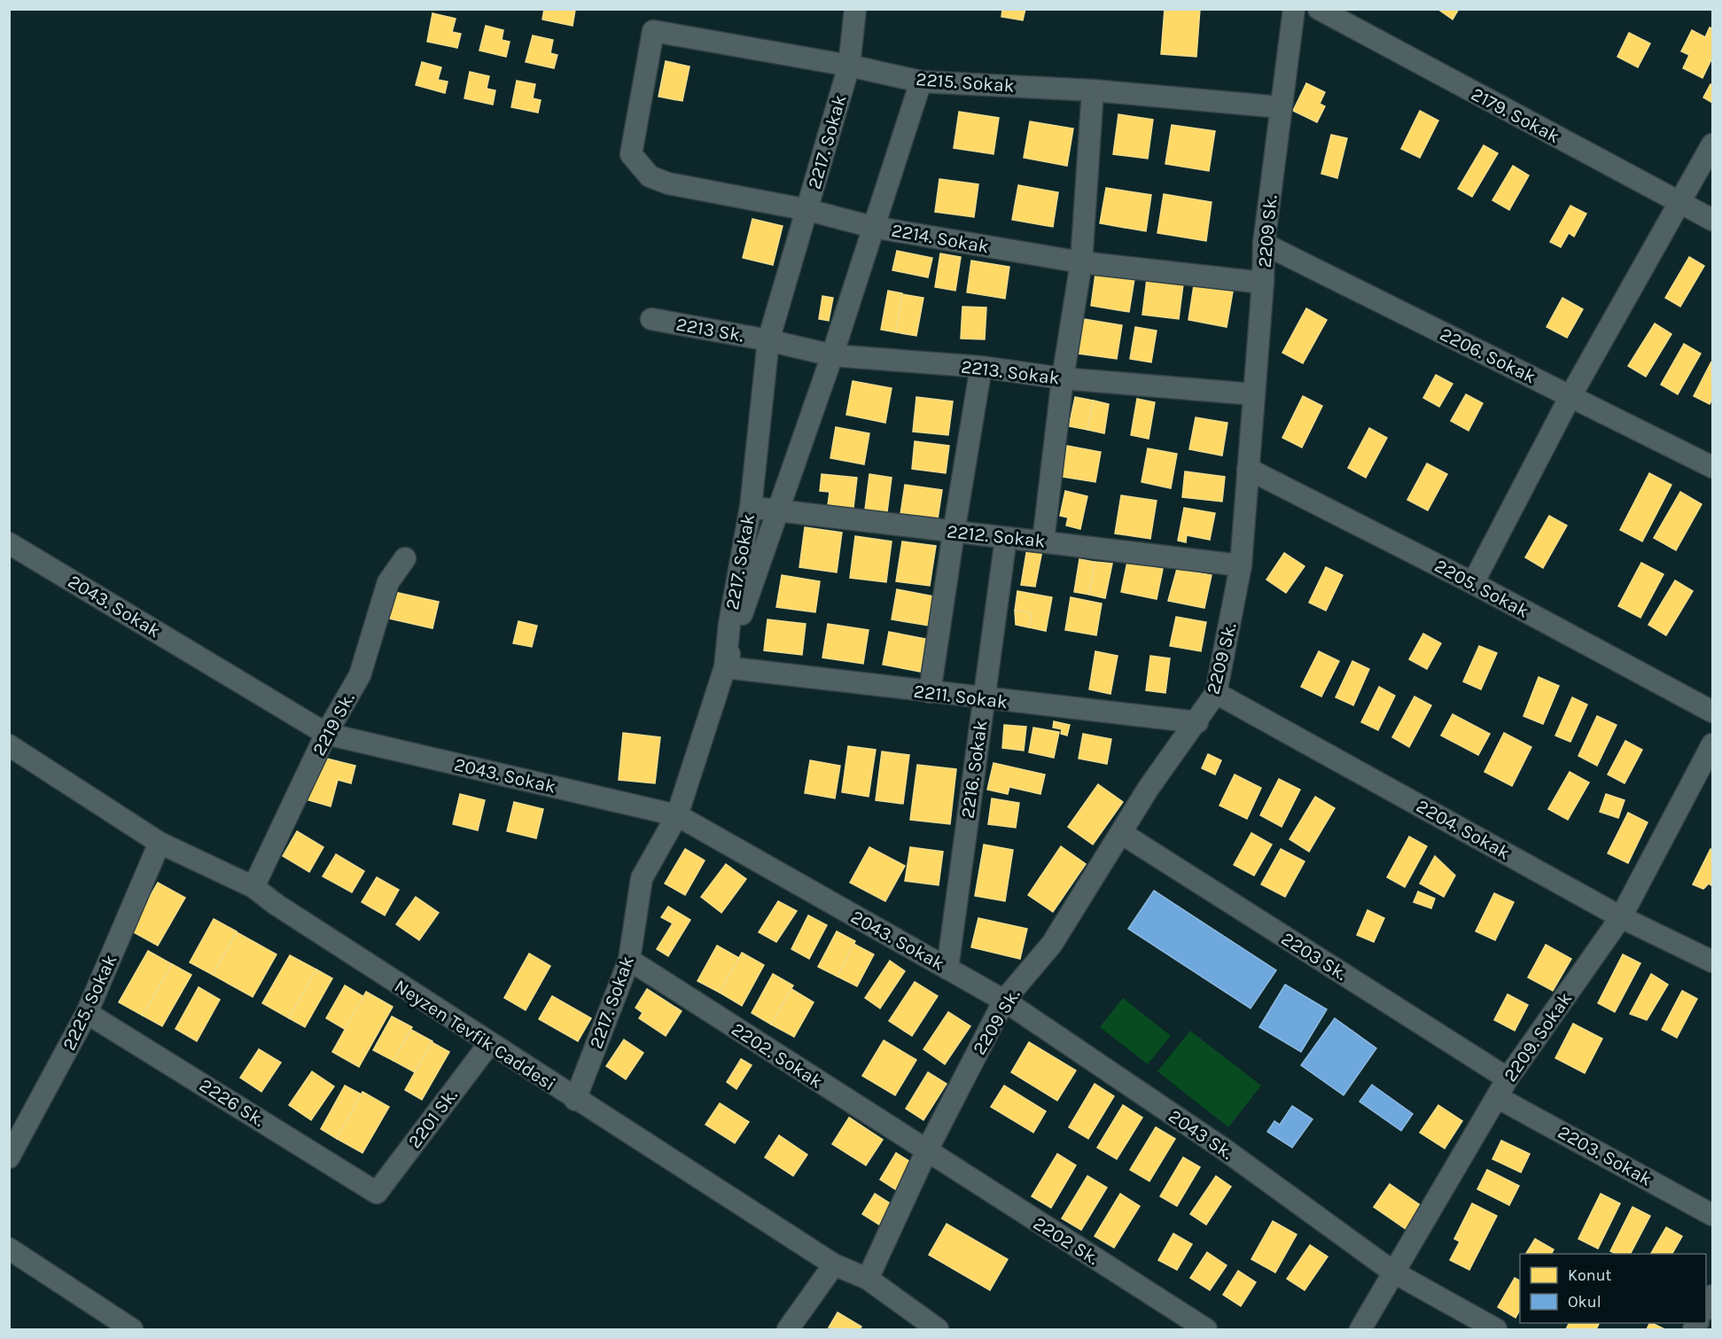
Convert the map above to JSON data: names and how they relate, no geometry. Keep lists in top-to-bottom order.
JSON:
{
  "streets": {
    "street": [
      "2215. Sokak",
      "2179. Sokak",
      "2217. Sokak",
      "2209 Sk.",
      "2214. Sokak",
      "2213 Sk.",
      "2206. Sokak",
      "2213. Sokak",
      "2212. Sokak",
      "2205. Sokak",
      "2043. Sokak",
      "2211. Sokak",
      "2219 Sk.",
      "2216. Sokak",
      "2204. Sokak",
      "2203 Sk.",
      "2225. Sokak",
      "Neyzen Tevfik Caddesi",
      "2209. Sokak",
      "2202. Sokak",
      "2226 Sk.",
      "2201 Sk.",
      "2043 Sk.",
      "2203. Sokak",
      "2202 Sk."
    ]
  },
  "crossings": [
    ["2215. Sokak", "2217. Sokak"],
    ["2215. Sokak", "2209 Sk."],
    ["2215. Sokak", "2214. Sokak"],
    ["2217. Sokak", "2214. Sokak"],
    ["2217. Sokak", "2213 Sk."],
    ["2217. Sokak", "2213. Sokak"],
    ["2217. Sokak", "2212. Sokak"],
    ["2217. Sokak", "2043. Sokak"],
    ["2217. Sokak", "2211. Sokak"],
    ["2217. Sokak", "Neyzen Tevfik Caddesi"],
    ["2217. Sokak", "2202. Sokak"],
    ["2209 Sk.", "2214. Sokak"],
    ["2209 Sk.", "2206. Sokak"],
    ["2209 Sk.", "2213. Sokak"],
    ["2209 Sk.", "2212. Sokak"],
    ["2209 Sk.", "2205. Sokak"],
    ["2209 Sk.", "2043. Sokak"],
    ["2209 Sk.", "2211. Sokak"],
    ["2209 Sk.", "2204. Sokak"],
    ["2209 Sk.", "2203 Sk."],
    ["2209 Sk.", "Neyzen Tevfik Caddesi"],
    ["2209 Sk.", "2202. Sokak"],
    ["2209 Sk.", "2043 Sk."],
    ["2209 Sk.", "2202 Sk."],
    ["2213 Sk.", "2213. Sokak"],
    ["2212. Sokak", "2216. Sokak"],
    ["2043. Sokak", "2219 Sk."],
    ["2043. Sokak", "2216. Sokak"],
    ["2043. Sokak", "2043 Sk."],
    ["2211. Sokak", "2216. Sokak"],
    ["2219 Sk.", "Neyzen Tevfik Caddesi"],
    ["2204. Sokak", "2209. Sokak"],
    ["2203 Sk.", "2209. Sokak"],
    ["2203 Sk.", "2203. Sokak"],
    ["2225. Sokak", "Neyzen Tevfik Caddesi"],
    ["2225. Sokak", "2226 Sk."],
    ["Neyzen Tevfik Caddesi", "2201 Sk."],
    ["2209. Sokak", "2043 Sk."],
    ["2209. Sokak", "2203. Sokak"],
    ["2202. Sokak", "2202 Sk."],
    ["2226 Sk.", "2201 Sk."]
  ],
  "legend": ["Konut", "Okul"]
}
